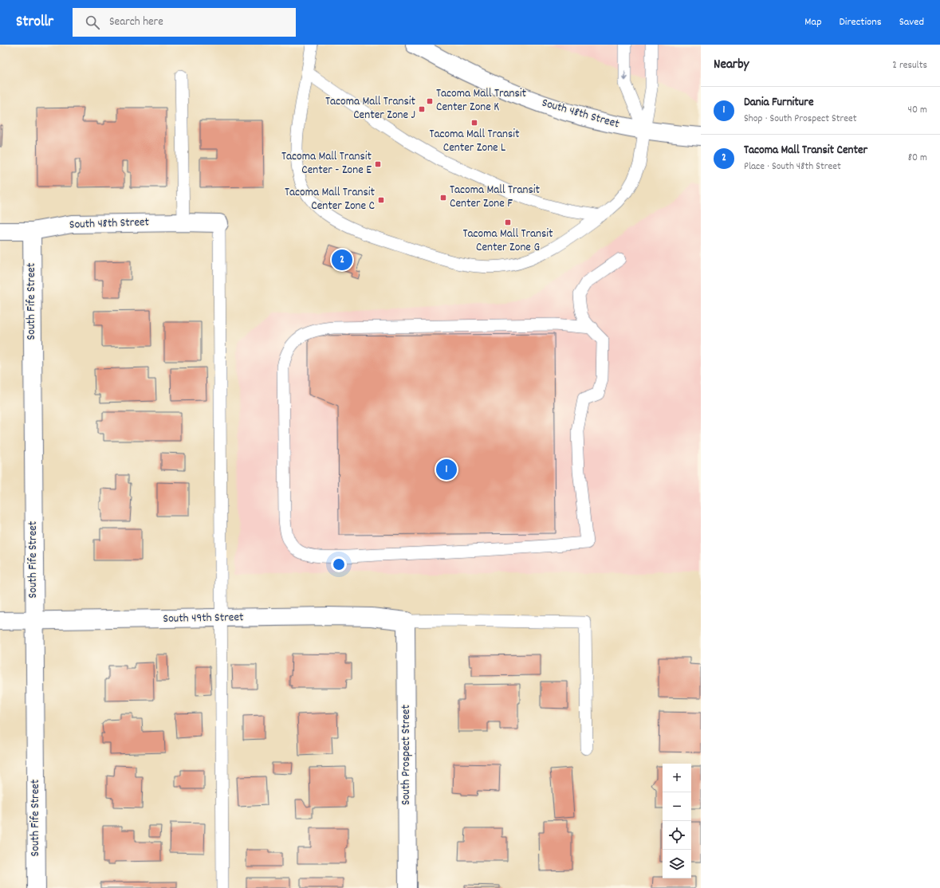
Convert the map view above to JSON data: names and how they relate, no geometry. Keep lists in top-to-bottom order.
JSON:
{
  "streets": {
    "street": [
      "South 48th Street",
      "South Fife Street",
      "South 49th Street",
      "South Prospect Street"
    ]
  },
  "crossings": [
    ["South 48th Street", "South Fife Street"],
    ["South Fife Street", "South 49th Street"],
    ["South 49th Street", "South Prospect Street"]
  ],
  "places": {
    "transit": [
      "Tacoma Mall Transit Center Zone K",
      "Tacoma Mall Transit Center Zone J",
      "Tacoma Mall Transit Center Zone L",
      "Tacoma Mall Transit Center - Zone E",
      "Tacoma Mall Transit Center Zone F",
      "Tacoma Mall Transit Center Zone C",
      "Tacoma Mall Transit Center Zone G"
    ]
  },
  "page": {
    "header": "Strollr",
    "search": "Search here",
    "nav": ["Map", "Directions", "Saved"],
    "heading": ["Nearby", "2 results"],
    "list": [
      {
        "mark": "1",
        "name": "Dania Furniture",
        "note": "Shop · South Prospect Street",
        "value": "40 m"
      },
      {
        "mark": "2",
        "name": "Tacoma Mall Transit Center",
        "note": "Place · South 48th Street",
        "value": "80 m"
      }
    ],
    "pins": ["2", "1"],
    "map_buttons": ["+", "−"]
  }
}
